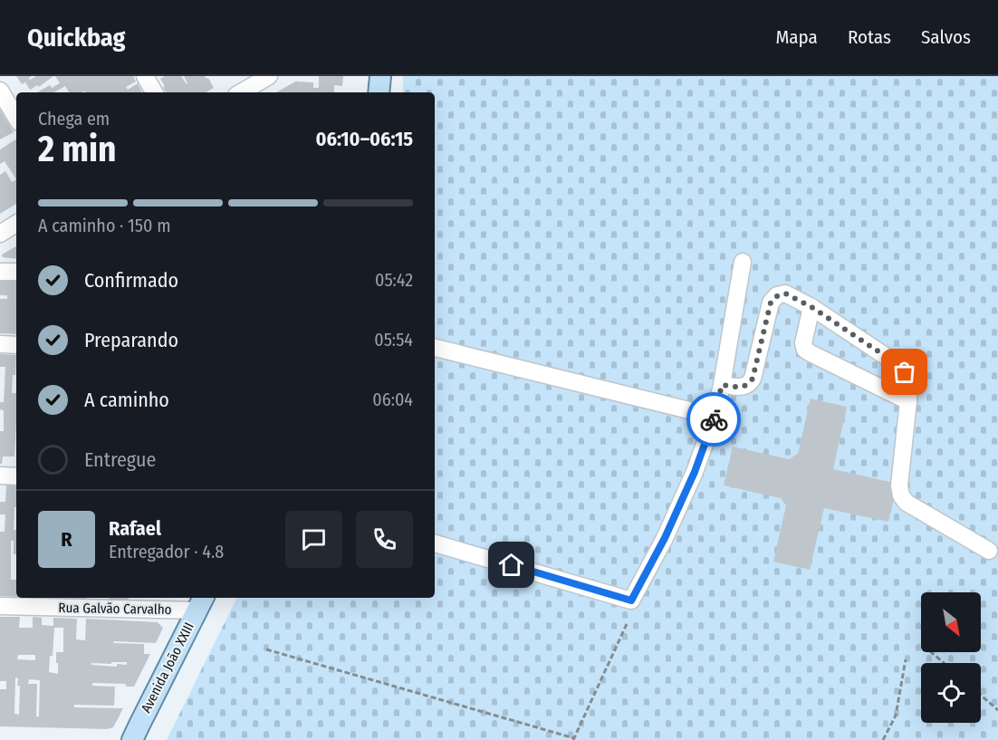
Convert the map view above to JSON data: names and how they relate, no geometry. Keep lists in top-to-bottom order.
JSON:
{
  "streets": {
    "main road": ["Avenida João XXIII"],
    "street": ["Rua Galvão Carvalho"]
  },
  "crossings": [
    ["Rua Galvão Carvalho", "Avenida João XXIII"]
  ],
  "north": "bottom right",
  "page": {
    "header": "Quickbag",
    "nav": ["Mapa", "Rotas", "Salvos"],
    "heading": ["2 min", "Chega em", "06:10–06:15"],
    "panel": ["Rafael", "Entregador · 4.8"],
    "bar": "A caminho · 150 m",
    "list": [
      ["Confirmado", "05:42"],
      ["Preparando", "05:54"],
      ["A caminho", "06:04"],
      "Entregue"
    ],
    "round": "R"
  }
}
